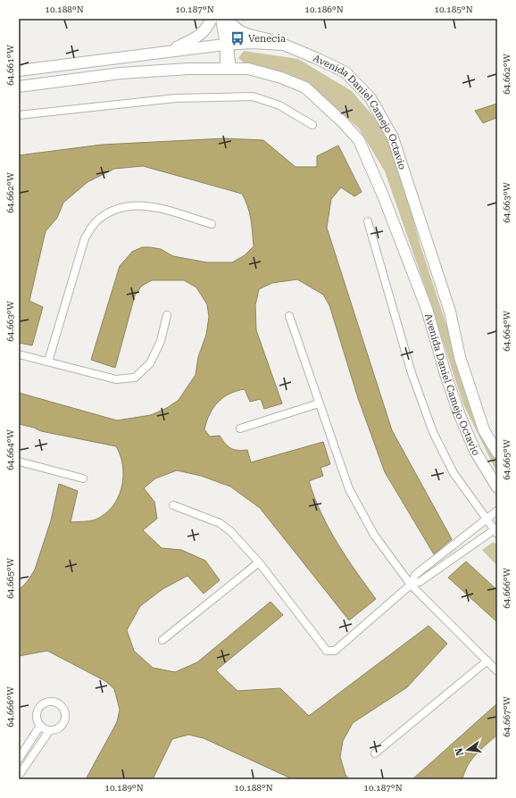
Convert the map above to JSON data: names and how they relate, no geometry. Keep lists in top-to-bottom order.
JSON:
{
  "streets": {
    "main road": ["Avenida Daniel Camejo Octavio"]
  },
  "places": {
    "bus stop": ["Venecia"]
  },
  "north": "left",
  "coordinates": [
    "10.188°N",
    "10.187°N",
    "10.186°N",
    "10.185°N",
    "64.661°W",
    "64.662°W",
    "64.663°W",
    "64.664°W",
    "64.665°W",
    "64.666°W",
    "64.667°W",
    "10.189°N"
  ]
}
